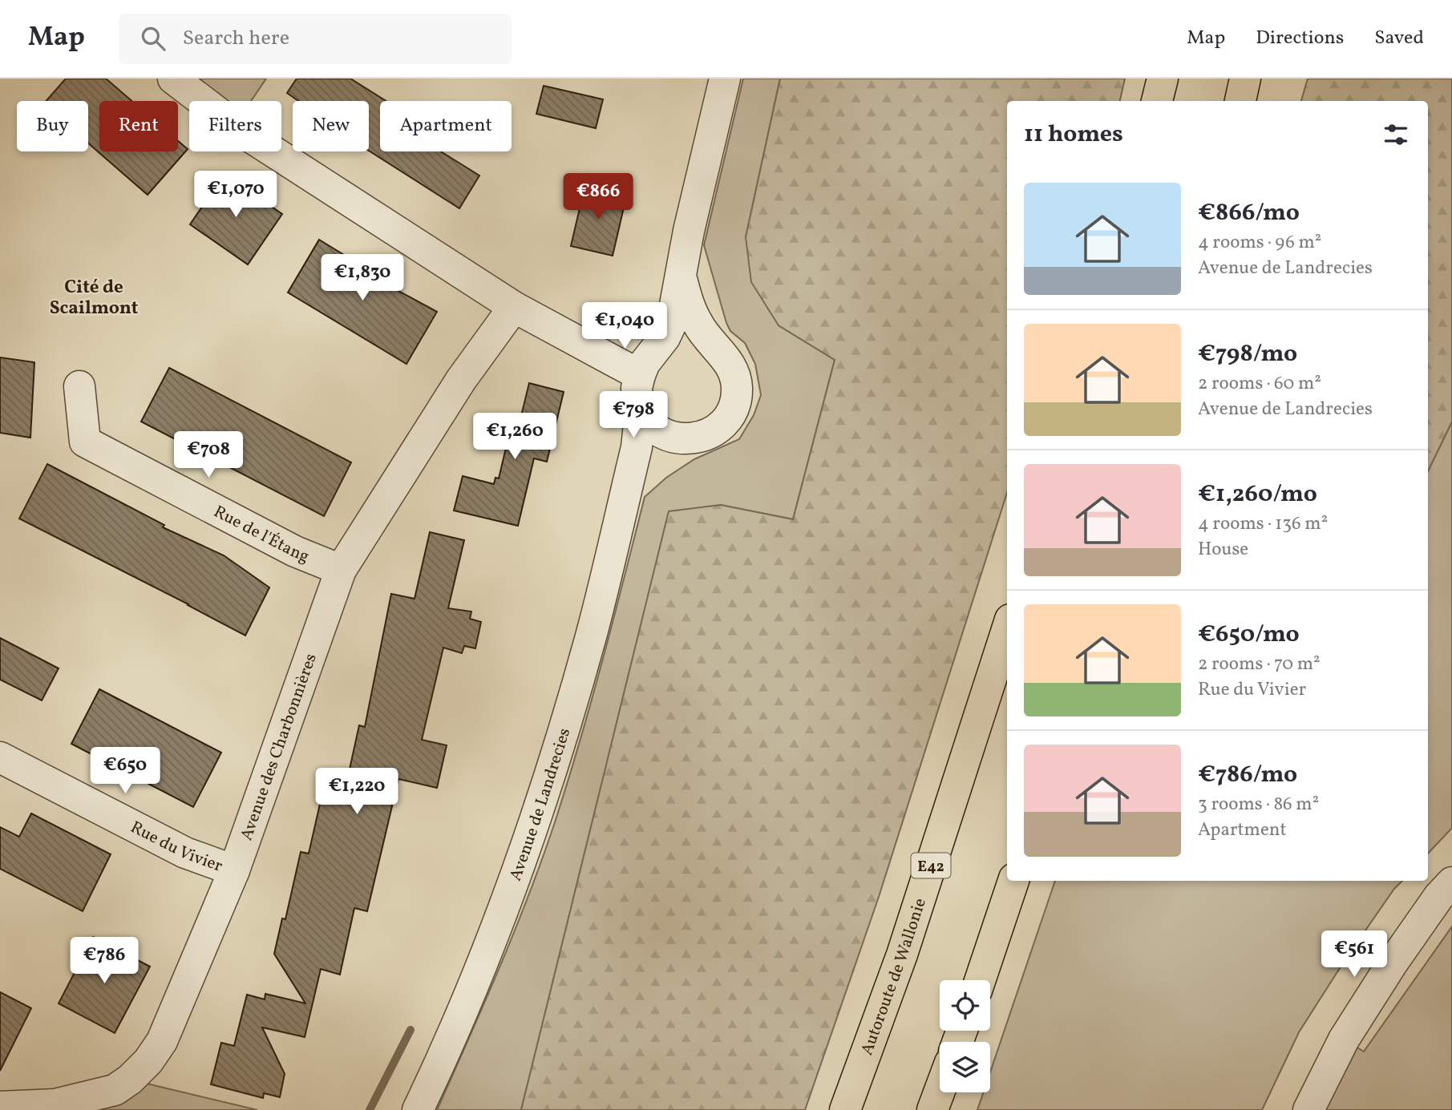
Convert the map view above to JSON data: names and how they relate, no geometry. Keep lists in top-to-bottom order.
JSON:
{
  "streets": {
    "highway": ["E42", "Autoroute de Wallonie"],
    "street": [
      "Rue de l'Étang",
      "Avenue des Charbonnières",
      "Avenue de Landrecies",
      "Rue du Vivier"
    ]
  },
  "crossings": [
    ["Rue de l'Étang", "Avenue des Charbonnières"],
    ["Avenue des Charbonnières", "Rue du Vivier"]
  ],
  "districts": ["Cité de Scailmont"],
  "page": {
    "header": "Map",
    "search": "Search here",
    "nav": ["Map", "Directions", "Saved"],
    "chip": [
      "Buy",
      "Rent",
      "Filters",
      "New",
      "Apartment"
    ],
    "heading": "11 homes",
    "list": [
      {
        "name": "€866/mo",
        "note": "4 rooms · 96 m² · Avenue de Landrecies"
      },
      {
        "name": "€798/mo",
        "note": "2 rooms · 60 m² · Avenue de Landrecies"
      },
      {
        "name": "€1,260/mo",
        "note": "4 rooms · 136 m² · House"
      },
      {
        "name": "€650/mo",
        "note": "2 rooms · 70 m² · Rue du Vivier"
      },
      {
        "name": "€786/mo",
        "note": "3 rooms · 86 m² · Apartment"
      }
    ],
    "price": [
      "€1,070",
      "€866",
      "€1,830",
      "€1,040",
      "€798",
      "€1,260",
      "€708",
      "€650",
      "€1,220",
      "€561",
      "€786"
    ]
  }
}
